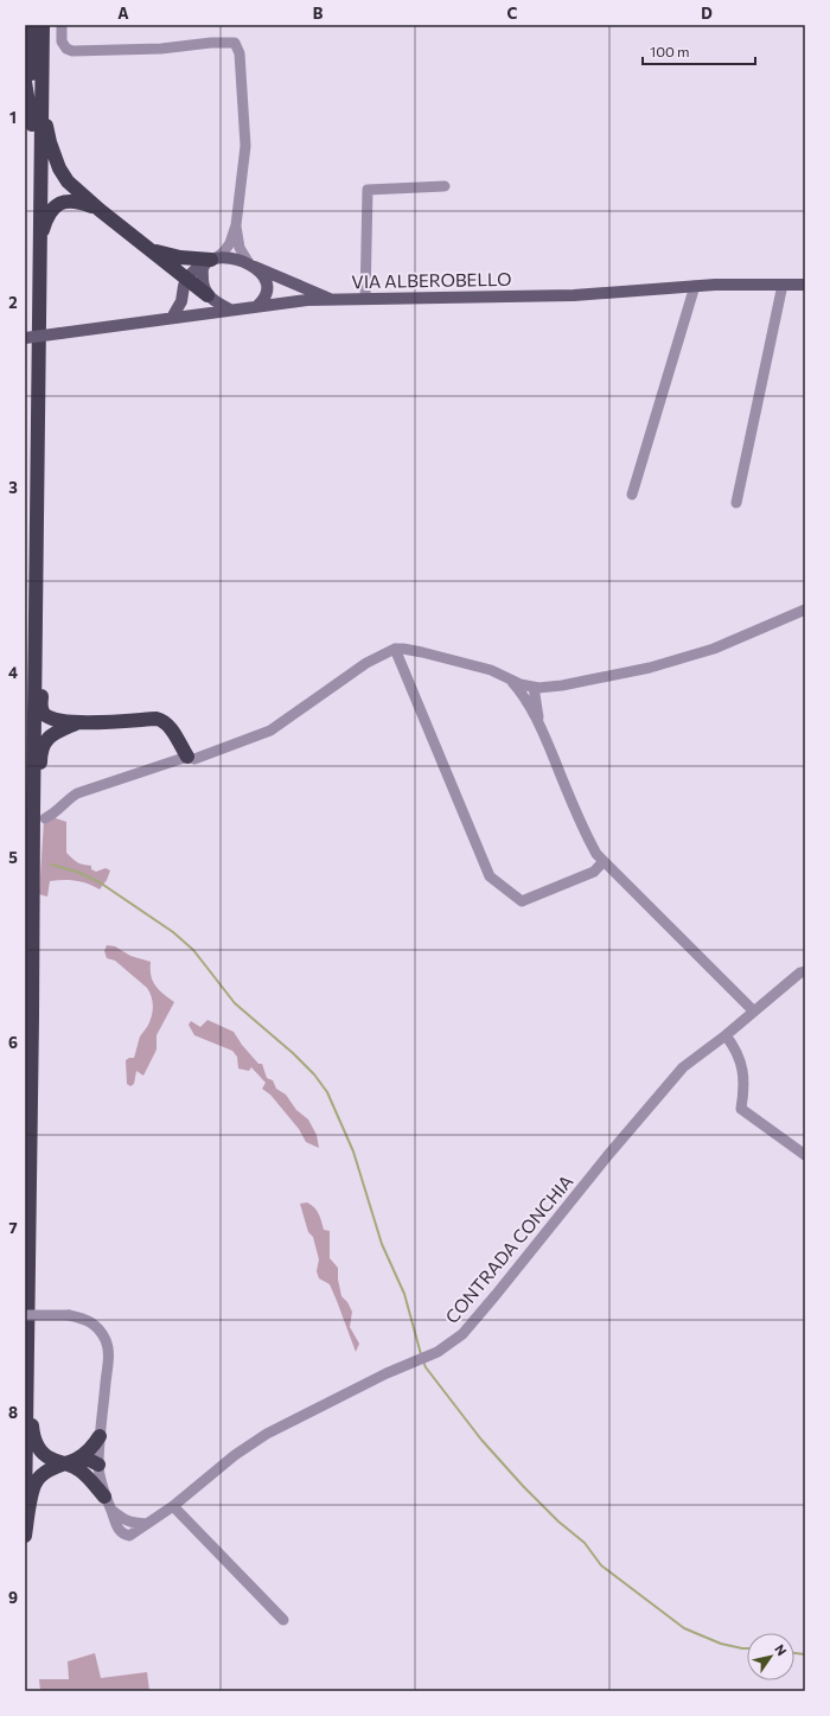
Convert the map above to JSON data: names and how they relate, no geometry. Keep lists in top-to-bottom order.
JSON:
{
  "streets": {
    "main road": ["VIA ALBEROBELLO"],
    "street": ["CONTRADA CONCHIA"]
  },
  "scale_bar": "100 m",
  "north": "top right",
  "grid": {
    "columns": [
      "A",
      "B",
      "C",
      "D"
    ],
    "rows": [
      "1",
      "2",
      "3",
      "4",
      "5",
      "6",
      "7",
      "8",
      "9"
    ]
  }
}
